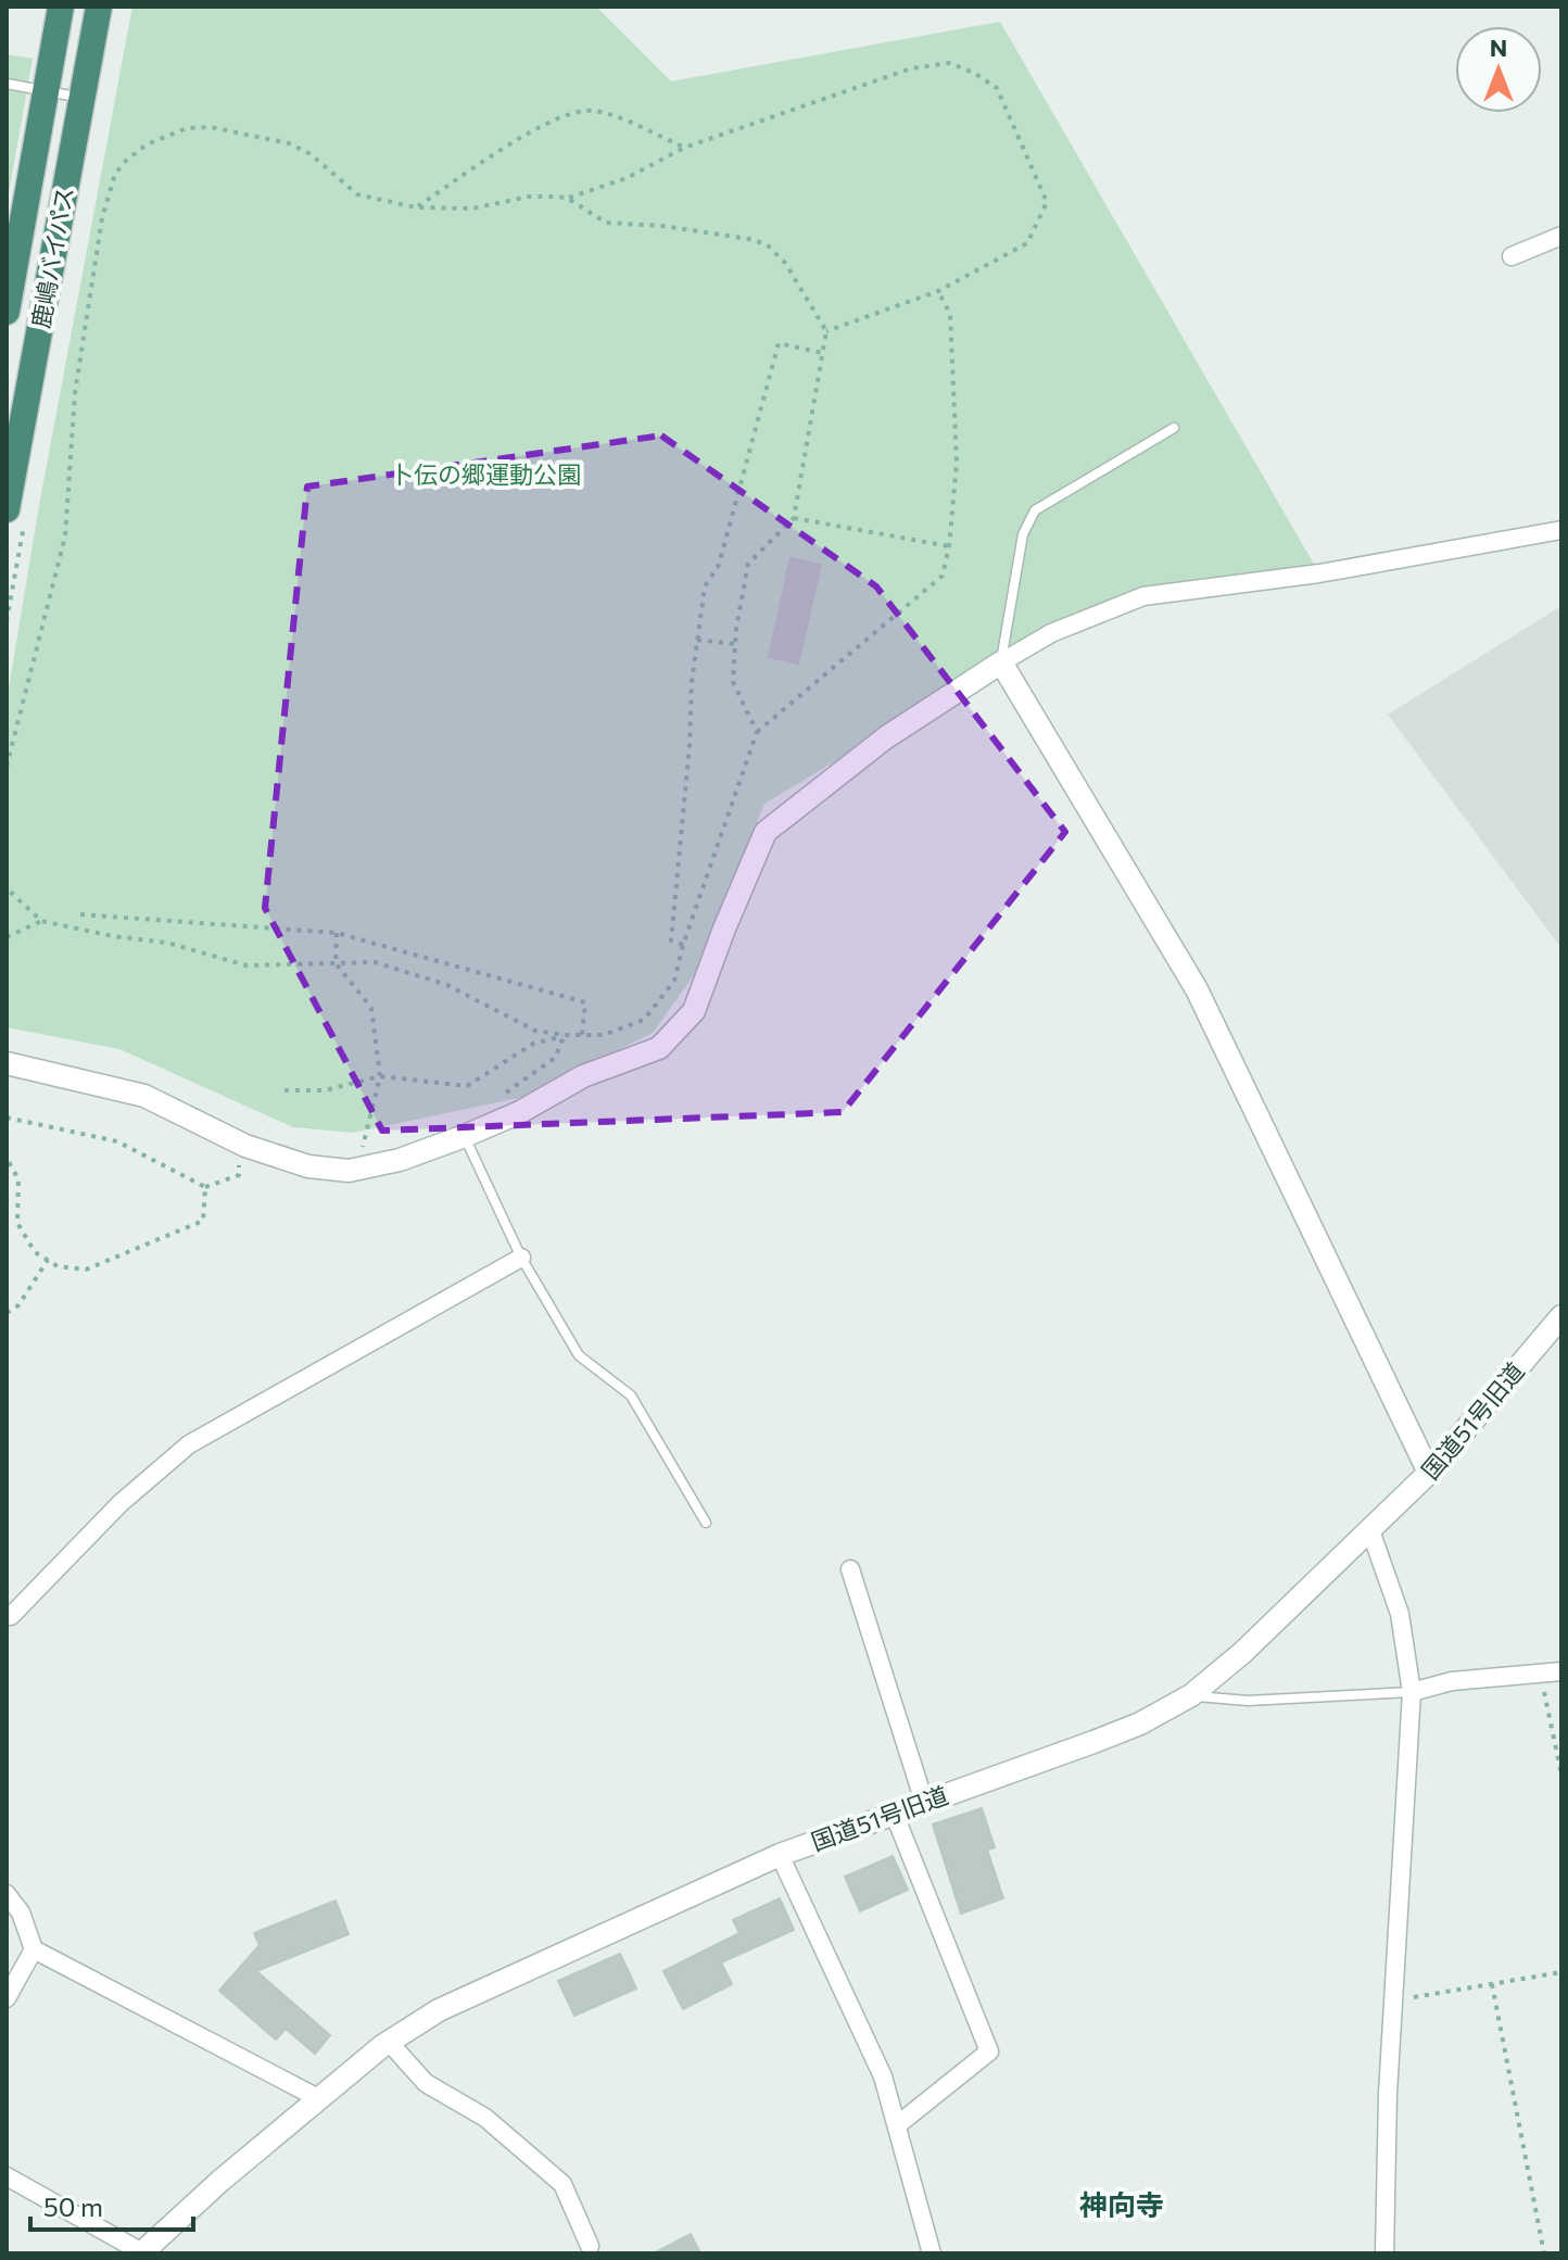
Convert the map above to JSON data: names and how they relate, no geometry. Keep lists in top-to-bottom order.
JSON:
{
  "streets": {
    "highway": ["鹿嶋バイパス"],
    "street": ["国道51号旧道"]
  },
  "districts": ["神向寺"],
  "parks": ["卜伝の郷運動公園"],
  "scale_bar": "50 m",
  "north": "top"
}
